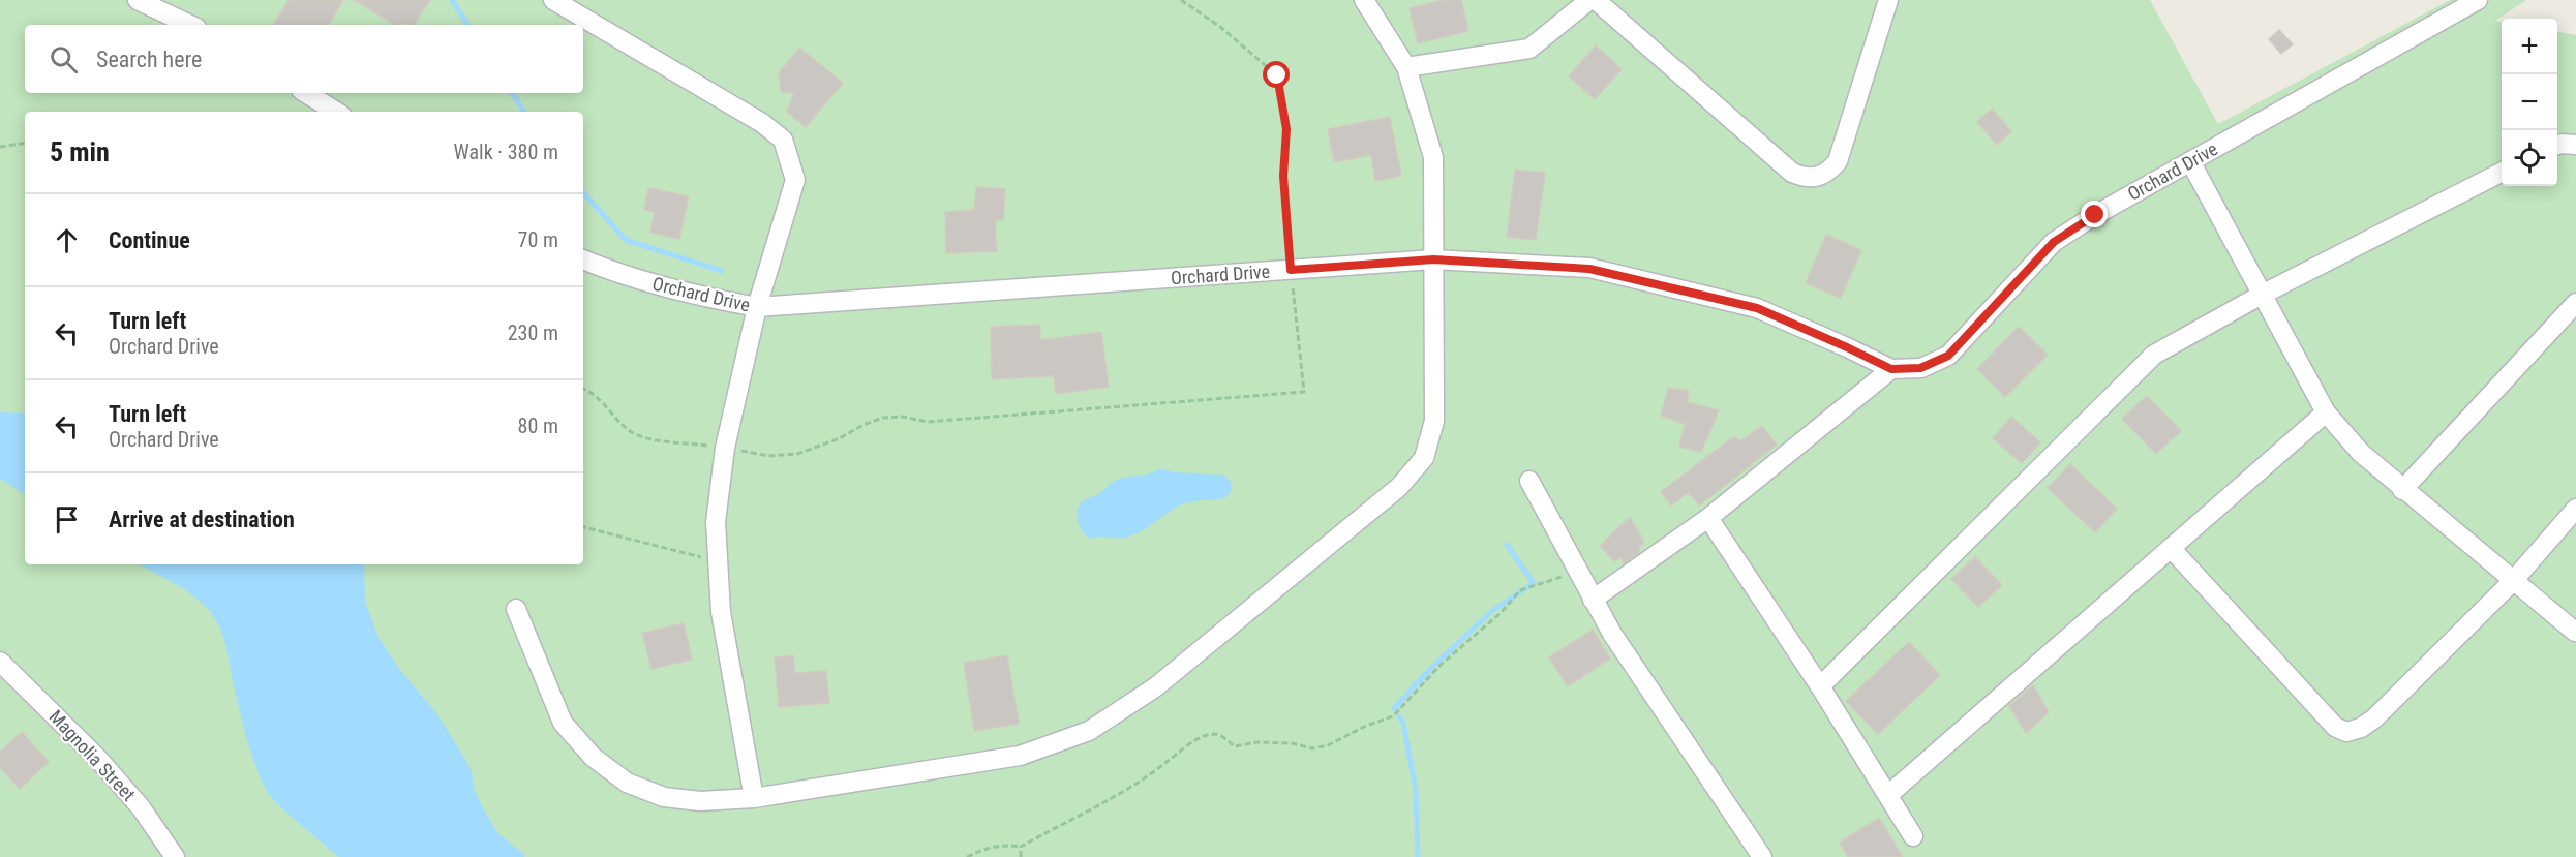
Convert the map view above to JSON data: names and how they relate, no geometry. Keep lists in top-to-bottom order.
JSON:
{
  "streets": {
    "street": ["Orchard Drive", "Magnolia Street"]
  },
  "page": {
    "map_buttons": ["+", "−"],
    "search": "Search here",
    "heading": ["5 min", "Walk · 380 m"],
    "list": [
      ["Continue", "70 m"],
      ["Turn left", "Orchard Drive", "230 m"],
      ["Turn left", "Orchard Drive", "80 m"],
      "Arrive at destination"
    ]
  }
}
